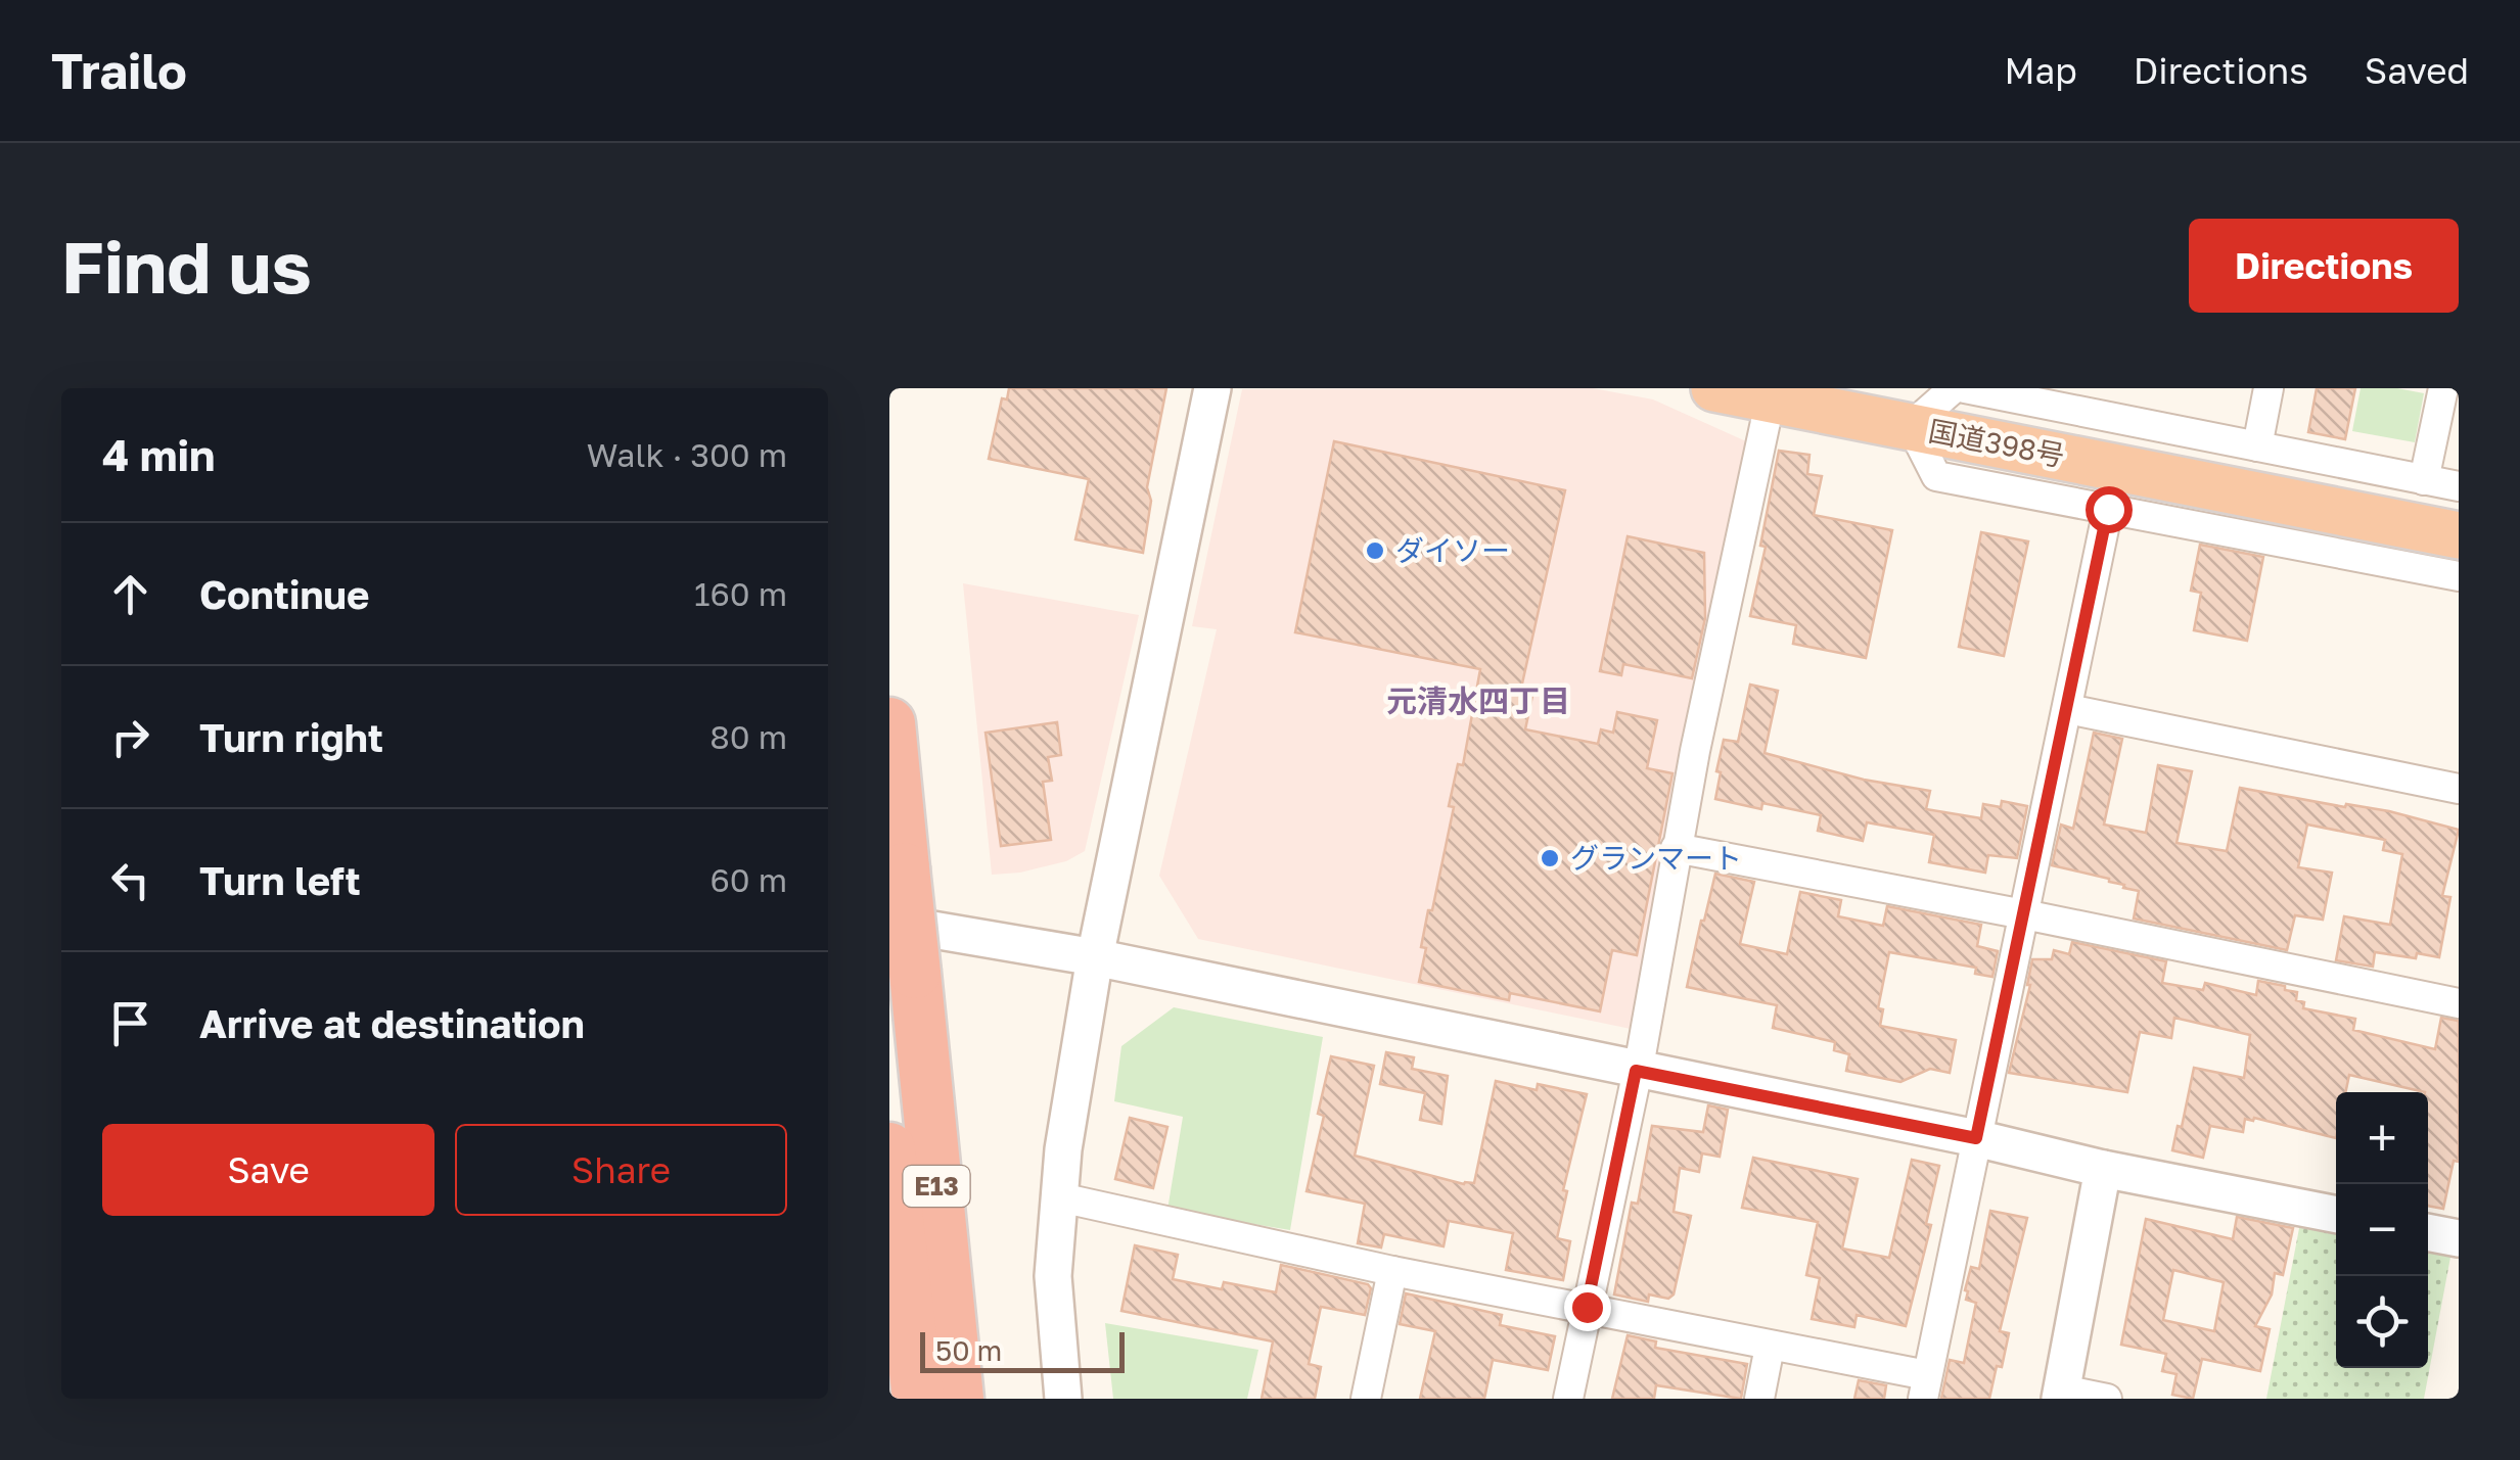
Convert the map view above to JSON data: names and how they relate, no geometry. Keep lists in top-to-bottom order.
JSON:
{
  "streets": {
    "highway": ["国道398号", "E13"]
  },
  "districts": ["元清水四丁目"],
  "places": ["ダイソー", "グランマート"],
  "scale_bar": "50 m",
  "page": {
    "header": "Trailo",
    "nav": ["Map", "Directions", "Saved"],
    "buttons": [
      "Directions",
      ["Save", "Share"]
    ],
    "title": "Find us",
    "heading": ["4 min", "Walk · 300 m"],
    "list": [
      ["Continue", "160 m"],
      ["Turn right", "80 m"],
      ["Turn left", "60 m"],
      "Arrive at destination"
    ],
    "map_buttons": ["+", "−"],
    "scale": "50 m"
  }
}
